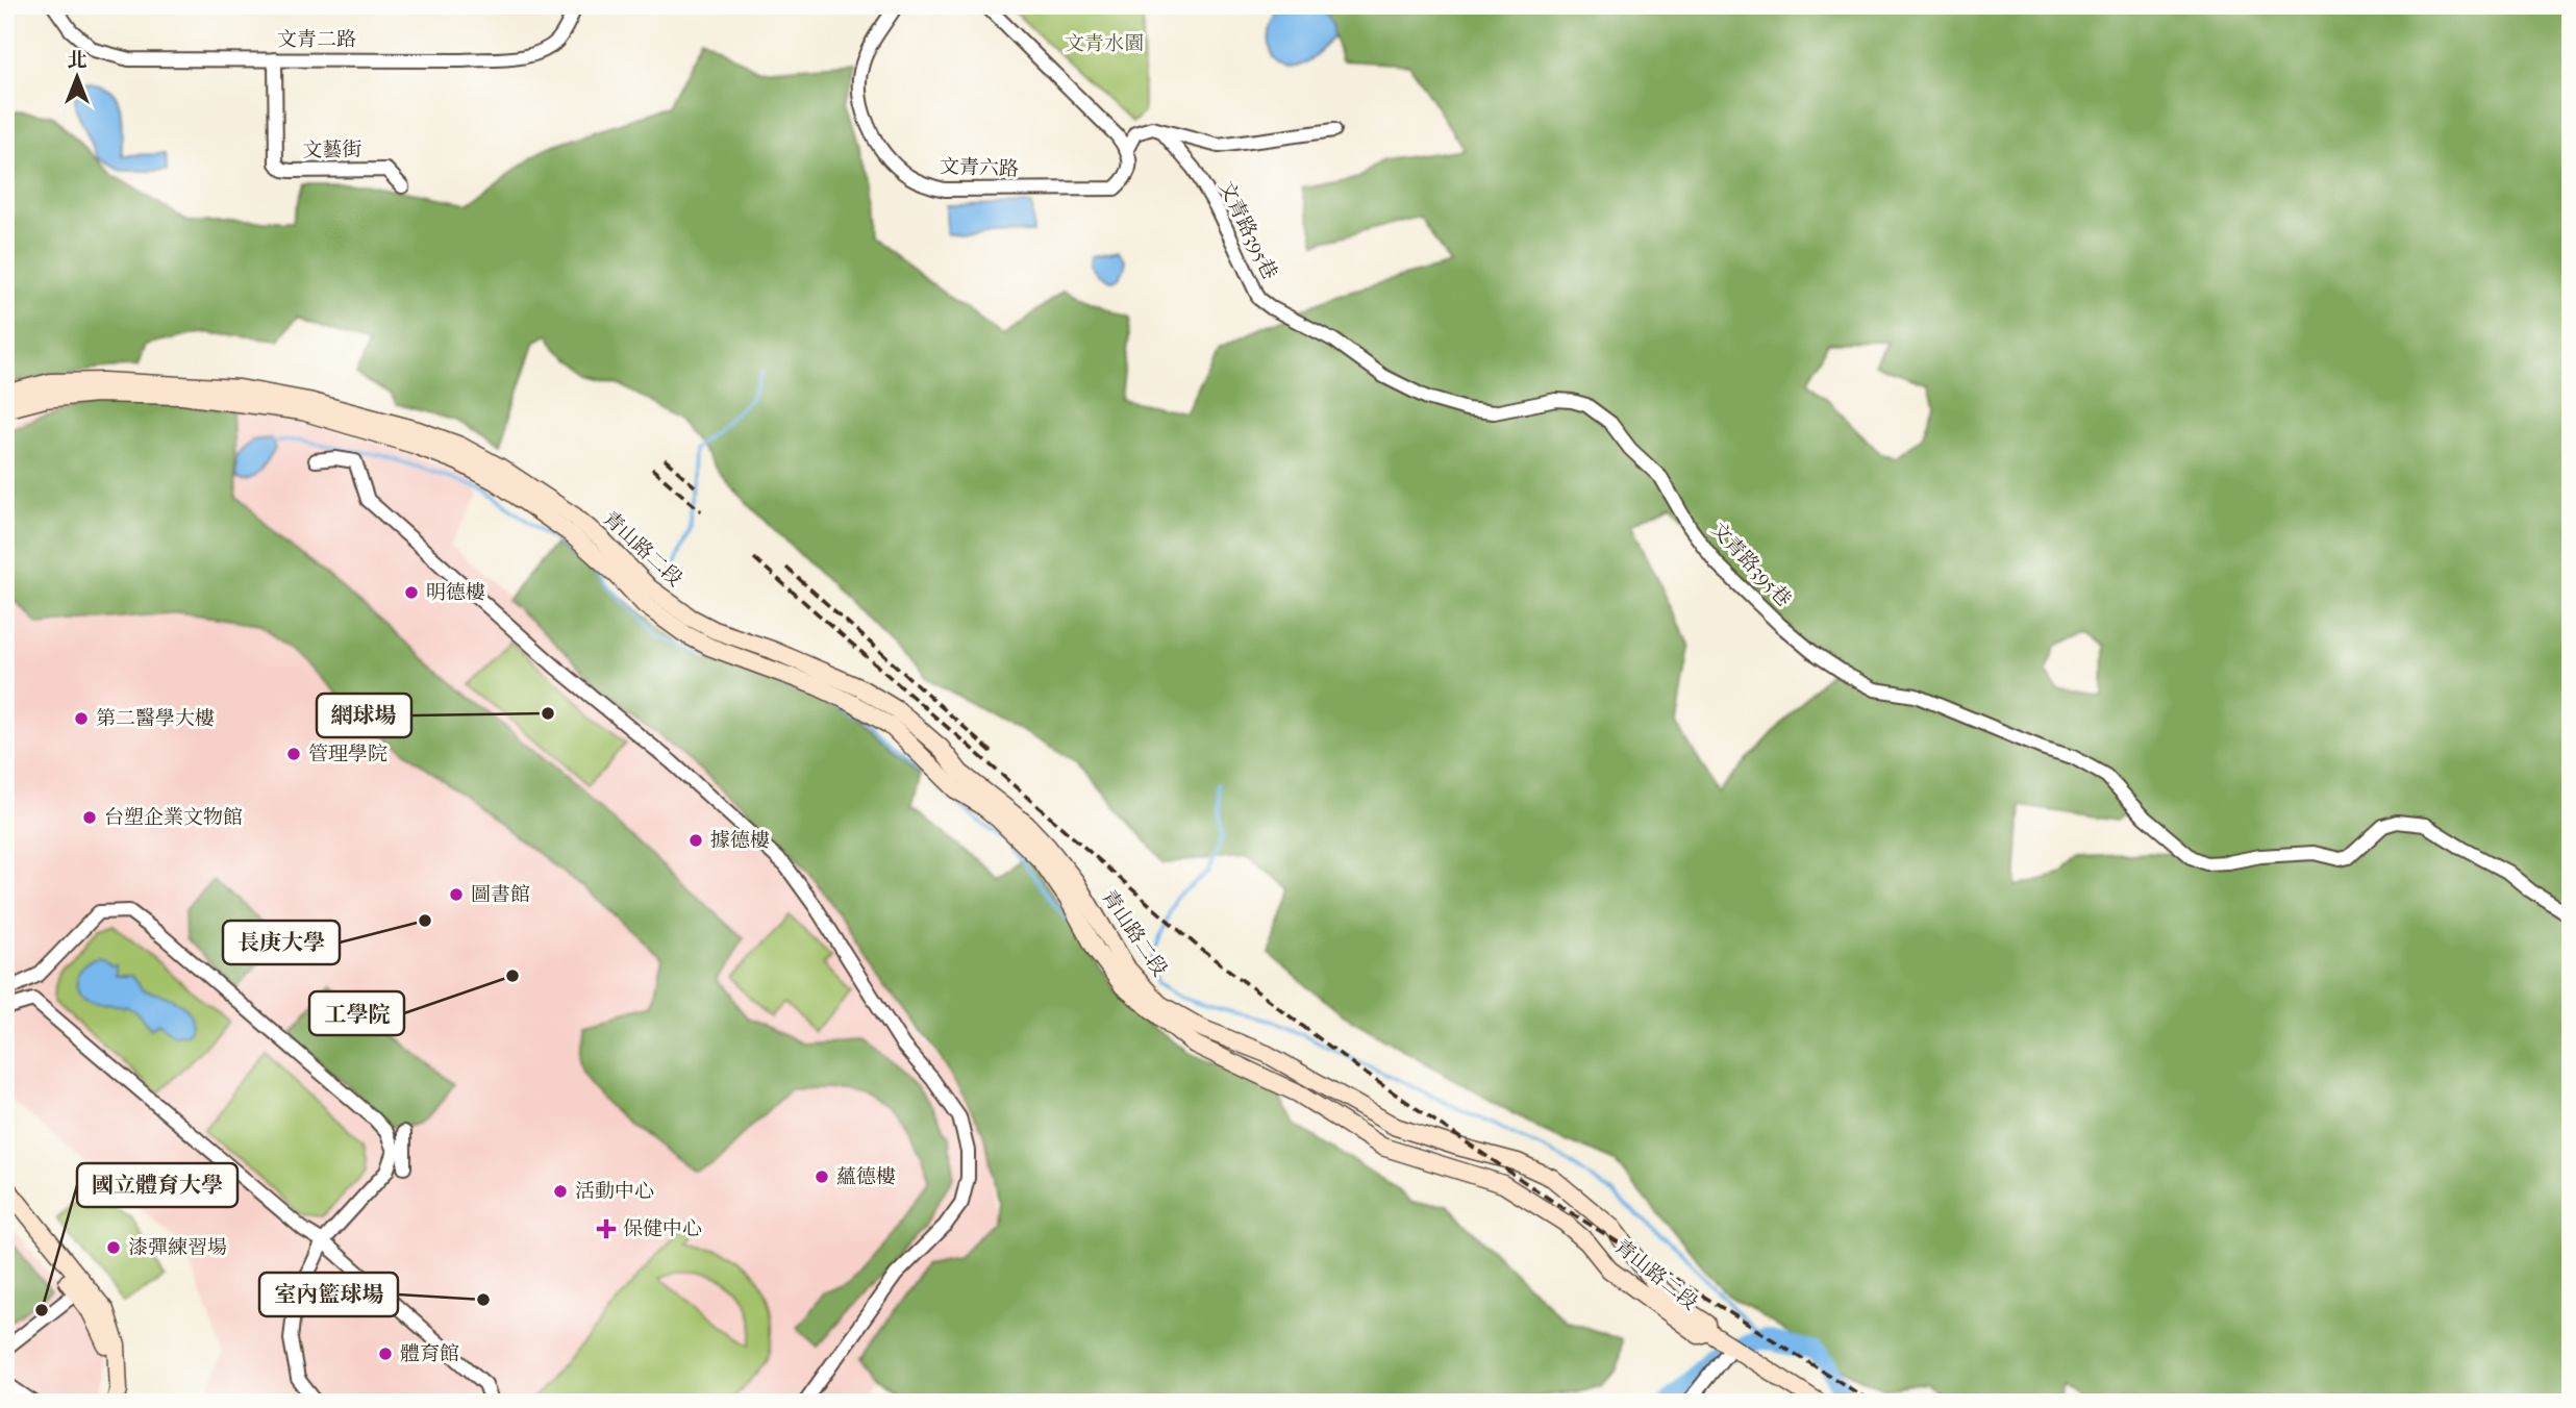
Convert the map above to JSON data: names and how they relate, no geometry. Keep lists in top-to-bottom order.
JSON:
{
  "streets": {
    "street": [
      "文青二路",
      "文藝街",
      "文青六路",
      "文青路395巷",
      "青山路二段"
    ]
  },
  "crossings": [
    ["文青二路", "文藝街"]
  ],
  "parks": ["文青水園"],
  "places": {
    "other": [
      "明德樓",
      "網球場",
      "第二醫學大樓",
      "管理學院",
      "台塑企業文物館",
      "據德樓",
      "圖書館",
      "長庚大學",
      "工學院",
      "蘊德樓",
      "活動中心",
      "漆彈練習場",
      "室內籃球場",
      "國立體育大學",
      "體育館"
    ],
    "health": ["保健中心"]
  },
  "north": "top"
}
